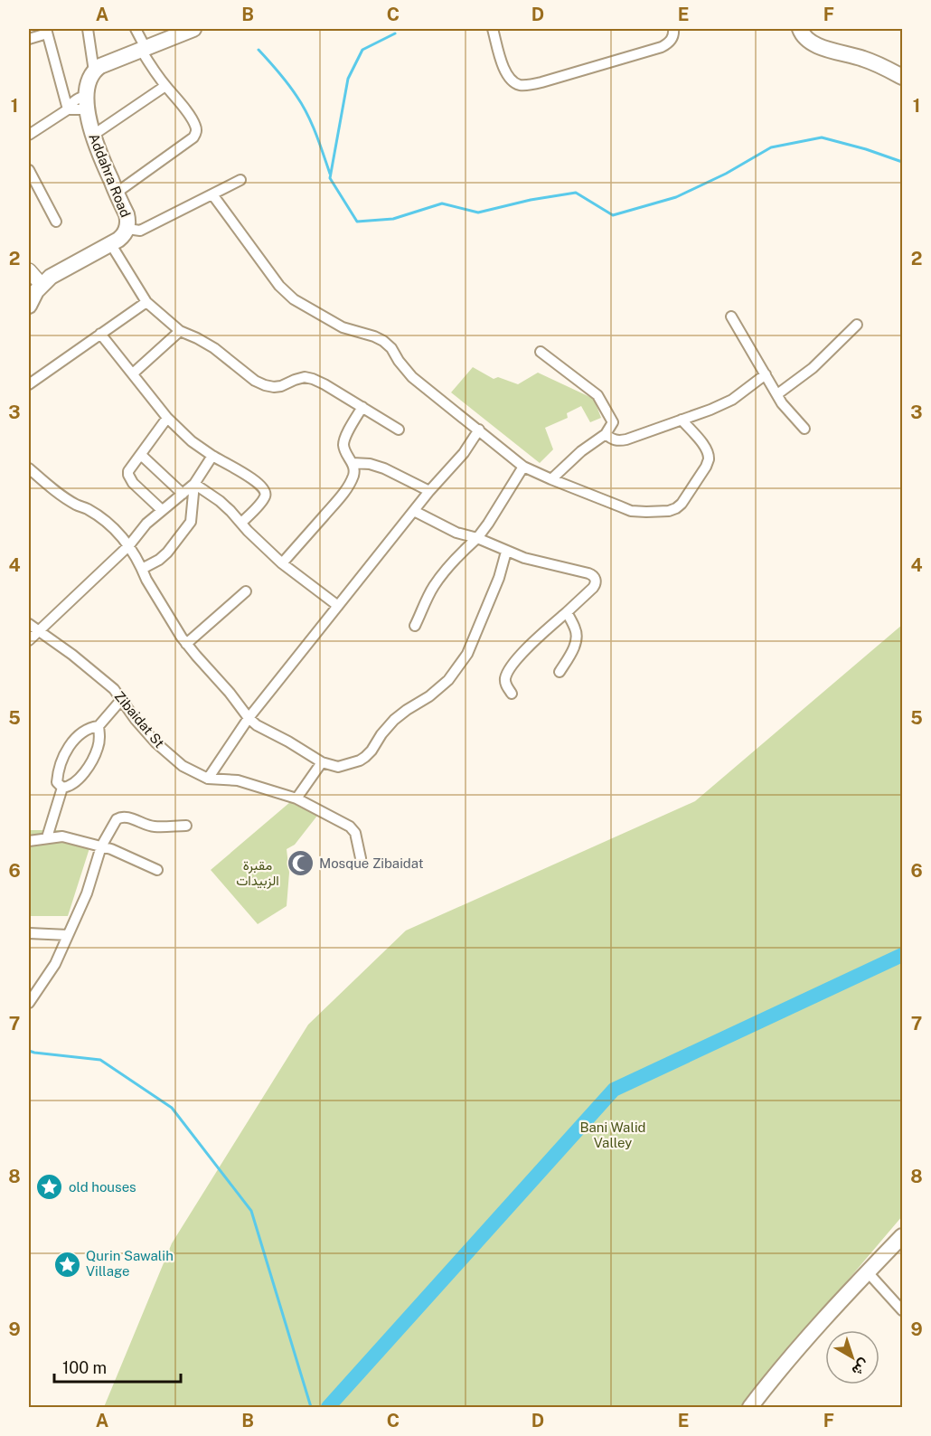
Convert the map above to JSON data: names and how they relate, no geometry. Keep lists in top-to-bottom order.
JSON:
{
  "streets": {
    "main road": ["Addahra Road"],
    "street": ["Zibaidat St"]
  },
  "parks": ["مقبرة الزبيدات", "Bani Walid Valley"],
  "places": {
    "mosque": ["Mosque Zibaidat"],
    "place": ["old houses", "Qurin Sawalih Village"]
  },
  "scale_bar": "100 m",
  "north": "bottom right",
  "grid": {
    "columns": [
      "A",
      "B",
      "C",
      "D",
      "E",
      "F"
    ],
    "rows": [
      "1",
      "2",
      "3",
      "4",
      "5",
      "6",
      "7",
      "8",
      "9"
    ]
  }
}
